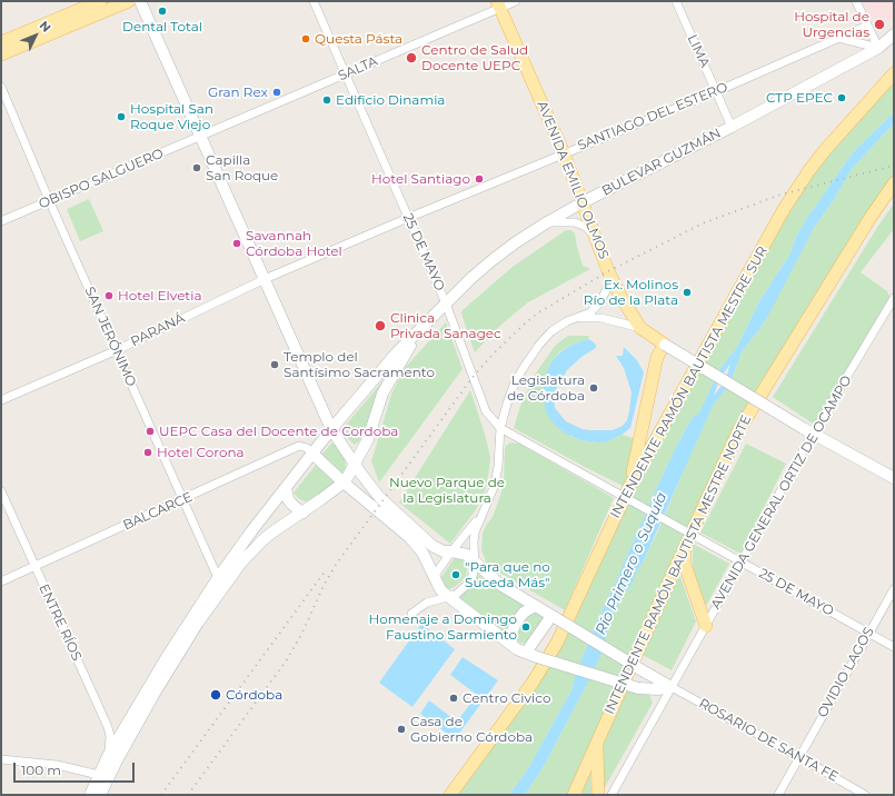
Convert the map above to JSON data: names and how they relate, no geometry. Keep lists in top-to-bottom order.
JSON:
{
  "streets": {
    "main road": [
      "BULEVAR GUZMÁN",
      "AVENIDA EMILIO OLMOS",
      "INTENDENTE RAMÓN BAUTISTA MESTRE SUR",
      "INTENDENTE RAMÓN BAUTISTA MESTRE NORTE",
      "ROSARIO DE SANTA FE"
    ],
    "street": [
      "LIMA",
      "SALTA",
      "SANTIAGO DEL ESTERO",
      "OBISPO SALGUERO",
      "25 DE MAYO",
      "PARANÁ",
      "SAN JERÓNIMO",
      "AVENIDA GENERAL ORTIZ DE OCAMPO",
      "BALCARCE",
      "ENTRE RÍOS",
      "OVIDIO LAGOS"
    ]
  },
  "crossings": [
    ["LIMA", "SANTIAGO DEL ESTERO"],
    ["LIMA", "BULEVAR GUZMÁN"],
    ["SALTA", "OBISPO SALGUERO"],
    ["SALTA", "AVENIDA EMILIO OLMOS"],
    ["SALTA", "25 DE MAYO"],
    ["SALTA", "ROSARIO DE SANTA FE"],
    ["SANTIAGO DEL ESTERO", "AVENIDA EMILIO OLMOS"],
    ["SANTIAGO DEL ESTERO", "25 DE MAYO"],
    ["SANTIAGO DEL ESTERO", "PARANÁ"],
    ["SANTIAGO DEL ESTERO", "ROSARIO DE SANTA FE"],
    ["BULEVAR GUZMÁN", "AVENIDA EMILIO OLMOS"],
    ["BULEVAR GUZMÁN", "25 DE MAYO"],
    ["BULEVAR GUZMÁN", "SAN JERÓNIMO"],
    ["BULEVAR GUZMÁN", "BALCARCE"],
    ["BULEVAR GUZMÁN", "ROSARIO DE SANTA FE"],
    ["OBISPO SALGUERO", "SAN JERÓNIMO"],
    ["OBISPO SALGUERO", "ROSARIO DE SANTA FE"],
    ["25 DE MAYO", "AVENIDA GENERAL ORTIZ DE OCAMPO"],
    ["25 DE MAYO", "OVIDIO LAGOS"],
    ["PARANÁ", "SAN JERÓNIMO"],
    ["PARANÁ", "ROSARIO DE SANTA FE"],
    ["SAN JERÓNIMO", "BALCARCE"],
    ["AVENIDA GENERAL ORTIZ DE OCAMPO", "ROSARIO DE SANTA FE"],
    ["BALCARCE", "ENTRE RÍOS"],
    ["OVIDIO LAGOS", "ROSARIO DE SANTA FE"]
  ],
  "water": ["Río Primero o Suquía"],
  "parks": ["Nuevo Parque de la Legislatura"],
  "places": [
    "Dental Total",
    "Hospital de Urgencias",
    "Questa Pásta",
    "Centro de Salud Docente UEPC",
    "Gran Rex",
    "CTP EPEC",
    "Edificio Dinamia",
    "Hospital San Roque Viejo",
    "Capilla San Roque",
    "Hotel Santiago",
    "Savannah Córdoba Hotel",
    "Ex. Molinos Río de la Plata",
    "Hotel Elvetia",
    "Clinica Privada Sanagec",
    "Templo del Santísimo Sacramento",
    "Legislatura de Córdoba",
    "UEPC Casa del Docente de Cordoba",
    "Hotel Corona",
    "\"Para que no Suceda Más\"",
    "Homenaje a Domingo Faustino Sarmiento",
    "Córdoba",
    "Centro Civico",
    "Casa de Gobierno Córdoba"
  ],
  "scale_bar": "100 m",
  "north": "top right"
}
